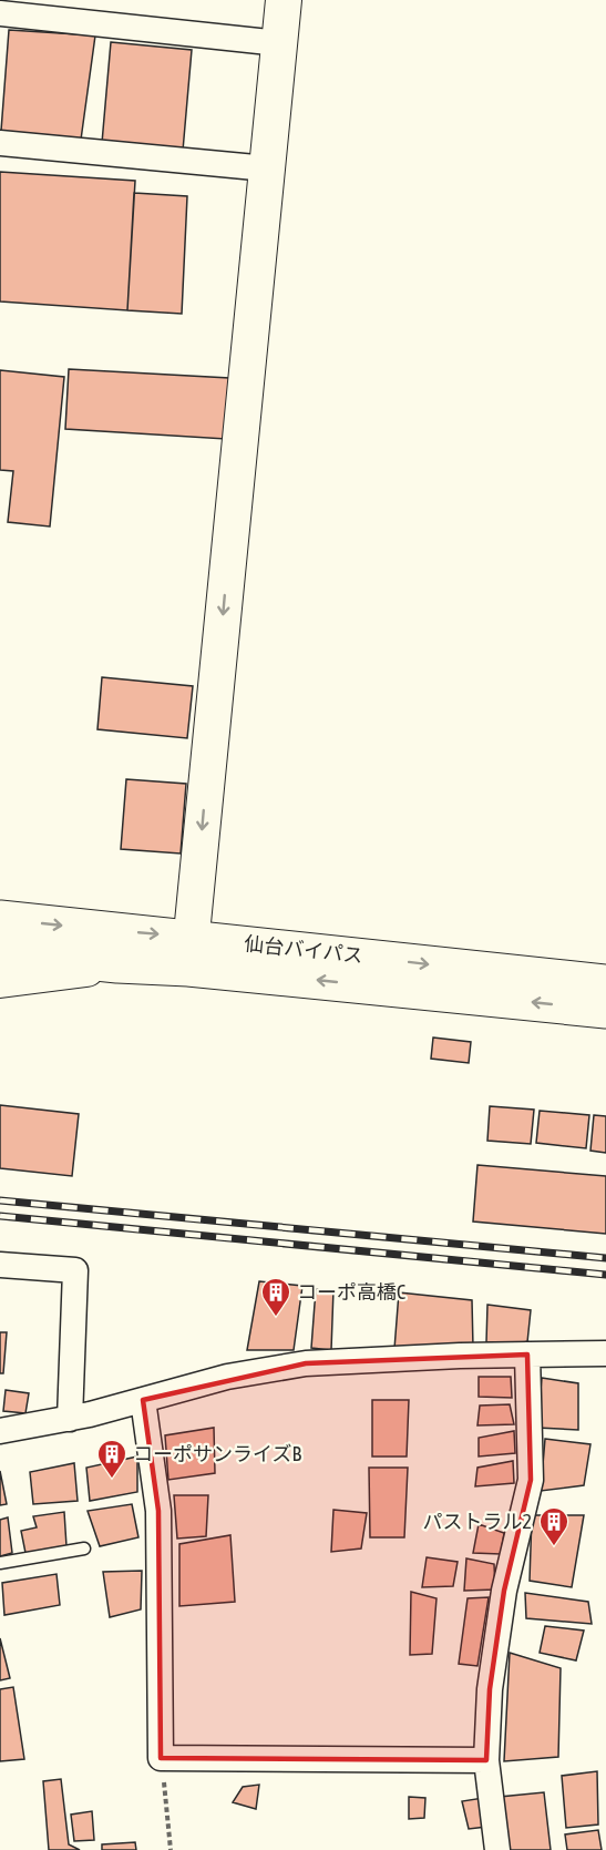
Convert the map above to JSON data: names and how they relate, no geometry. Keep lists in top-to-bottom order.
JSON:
{
  "streets": {
    "highway": ["仙台バイパス"]
  },
  "places": {
    "building": ["コーポ高橋C", "コーポサンライズB", "パストラル2"]
  }
}
